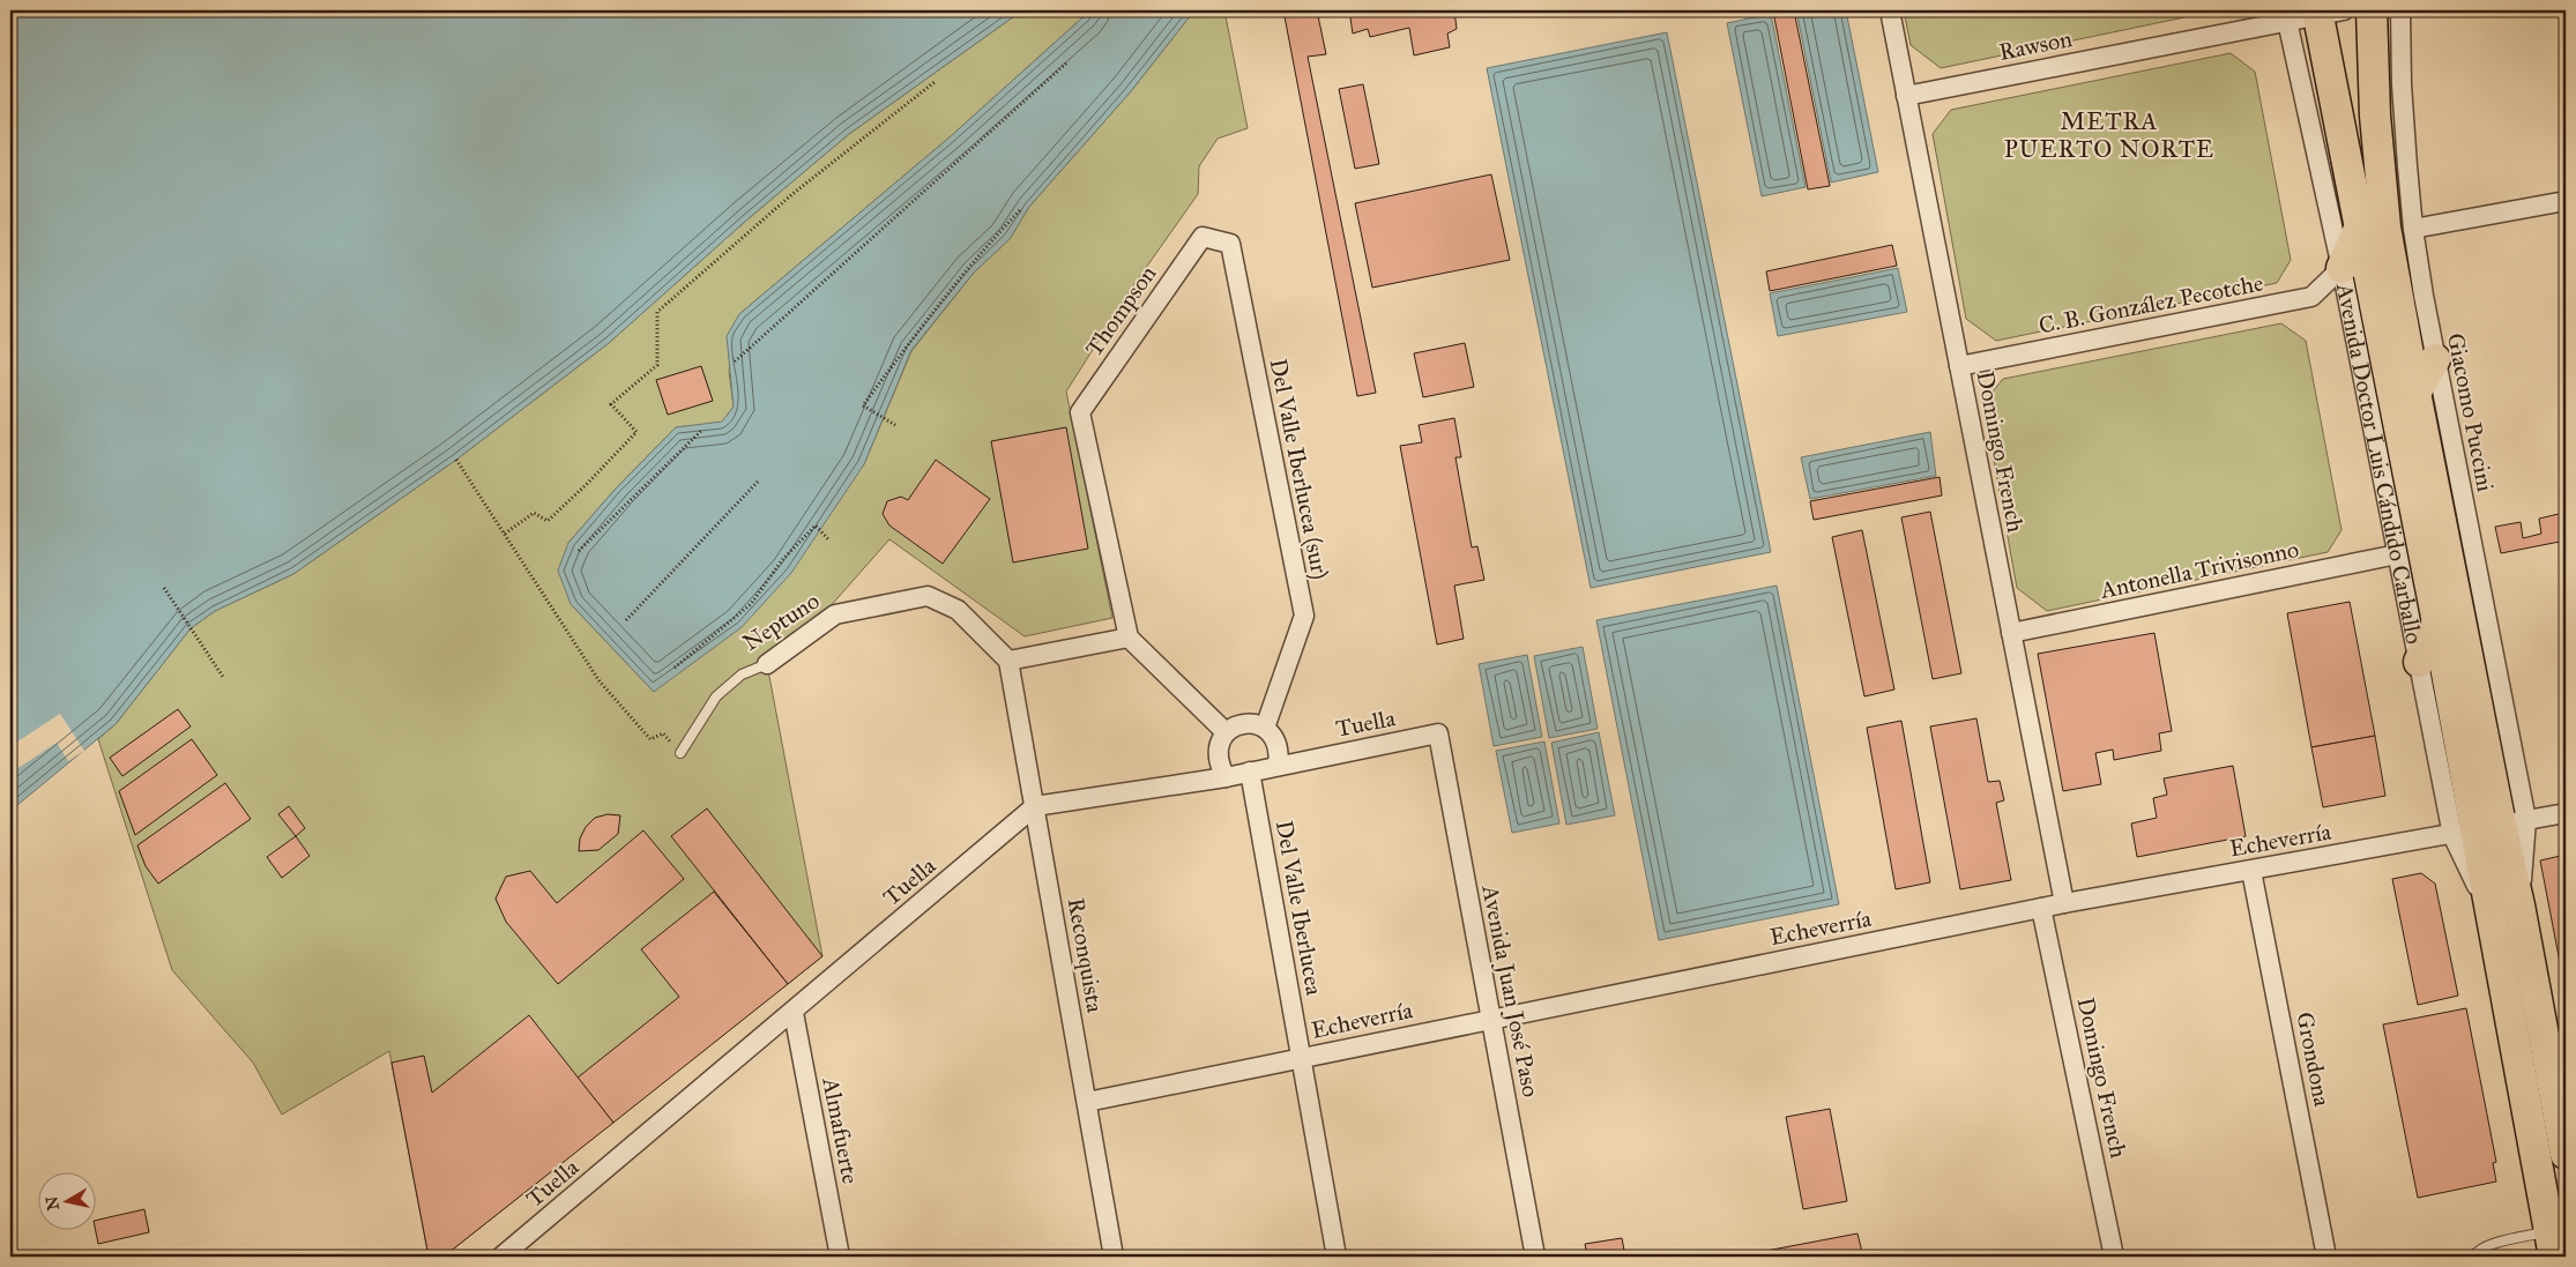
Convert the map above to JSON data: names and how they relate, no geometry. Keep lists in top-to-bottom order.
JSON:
{
  "streets": {
    "main road": ["Avenida Doctor Luis Cándido Carballo"],
    "street": [
      "Rawson",
      "C. B. González Pecotche",
      "Thompson",
      "Giacomo Puccini",
      "Domingo French",
      "Del Valle Iberlucea (sur)",
      "Antonella Trivisonno",
      "Neptuno",
      "Tuella",
      "Echeverría",
      "Del Valle Iberlucea",
      "Reconquista",
      "Avenida Juan José Paso",
      "Grondona",
      "Almafuerte"
    ]
  },
  "crossings": [
    ["Rawson", "Domingo French"],
    ["Rawson", "Avenida Doctor Luis Cándido Carballo"],
    ["C. B. González Pecotche", "Domingo French"],
    ["C. B. González Pecotche", "Avenida Doctor Luis Cándido Carballo"],
    ["Thompson", "Del Valle Iberlucea (sur)"],
    ["Giacomo Puccini", "Avenida Doctor Luis Cándido Carballo"],
    ["Giacomo Puccini", "Echeverría"],
    ["Domingo French", "Antonella Trivisonno"],
    ["Domingo French", "Echeverría"],
    ["Avenida Doctor Luis Cándido Carballo", "Antonella Trivisonno"],
    ["Avenida Doctor Luis Cándido Carballo", "Echeverría"],
    ["Del Valle Iberlucea (sur)", "Tuella"],
    ["Del Valle Iberlucea (sur)", "Del Valle Iberlucea"],
    ["Neptuno", "Reconquista"],
    ["Tuella", "Del Valle Iberlucea"],
    ["Tuella", "Reconquista"],
    ["Tuella", "Avenida Juan José Paso"],
    ["Tuella", "Almafuerte"],
    ["Echeverría", "Del Valle Iberlucea"],
    ["Echeverría", "Reconquista"],
    ["Echeverría", "Avenida Juan José Paso"],
    ["Echeverría", "Grondona"]
  ],
  "districts": ["METRA PUERTO NORTE"],
  "north": "left"
}
